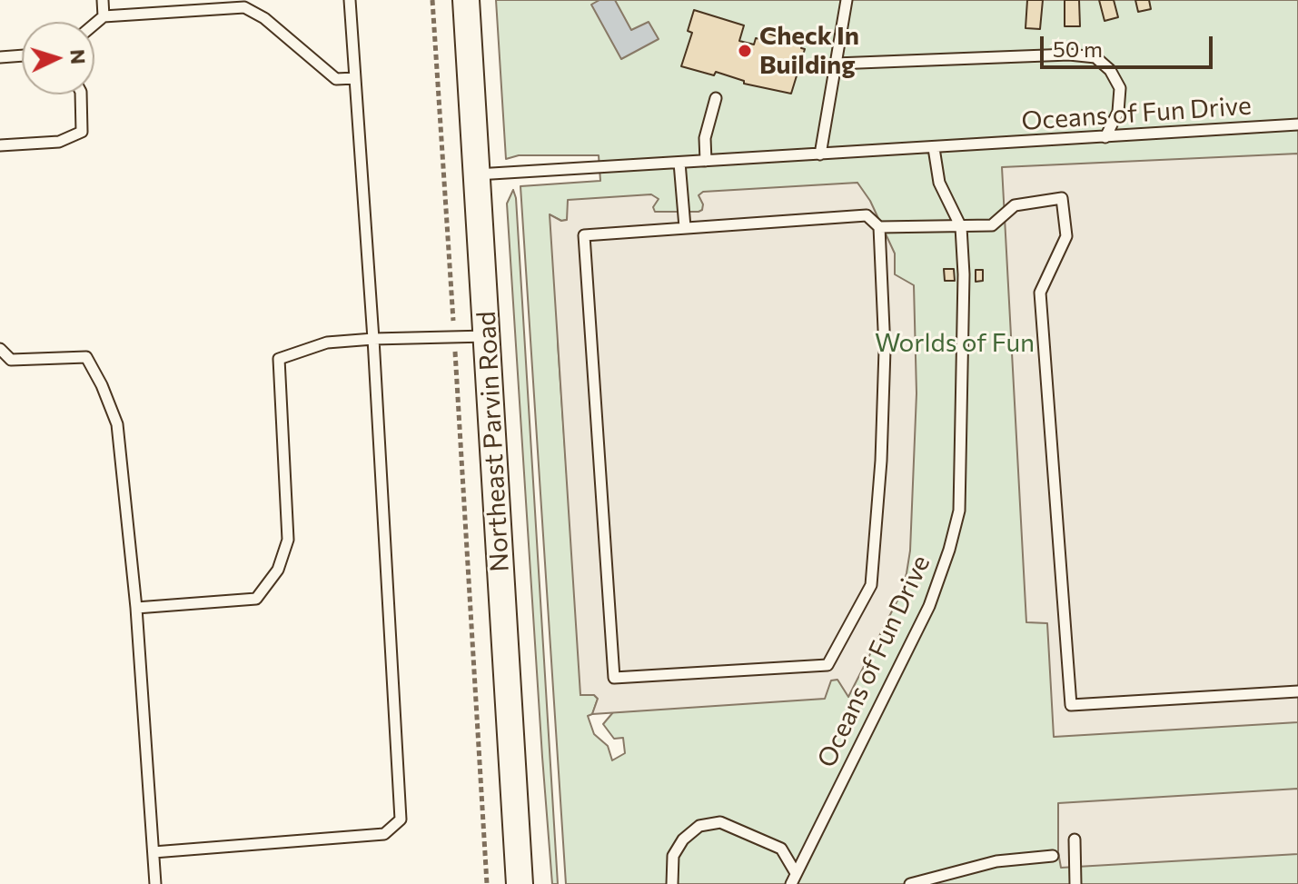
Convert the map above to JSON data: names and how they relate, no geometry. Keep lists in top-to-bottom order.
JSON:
{
  "streets": {
    "street": ["Northeast Parvin Road"],
    "lane": ["Oceans of Fun Drive"]
  },
  "crossings": [
    ["Oceans of Fun Drive", "Northeast Parvin Road"]
  ],
  "parks": ["Worlds of Fun"],
  "places": ["Check In Building"],
  "scale_bar": "50 m",
  "north": "right"
}
